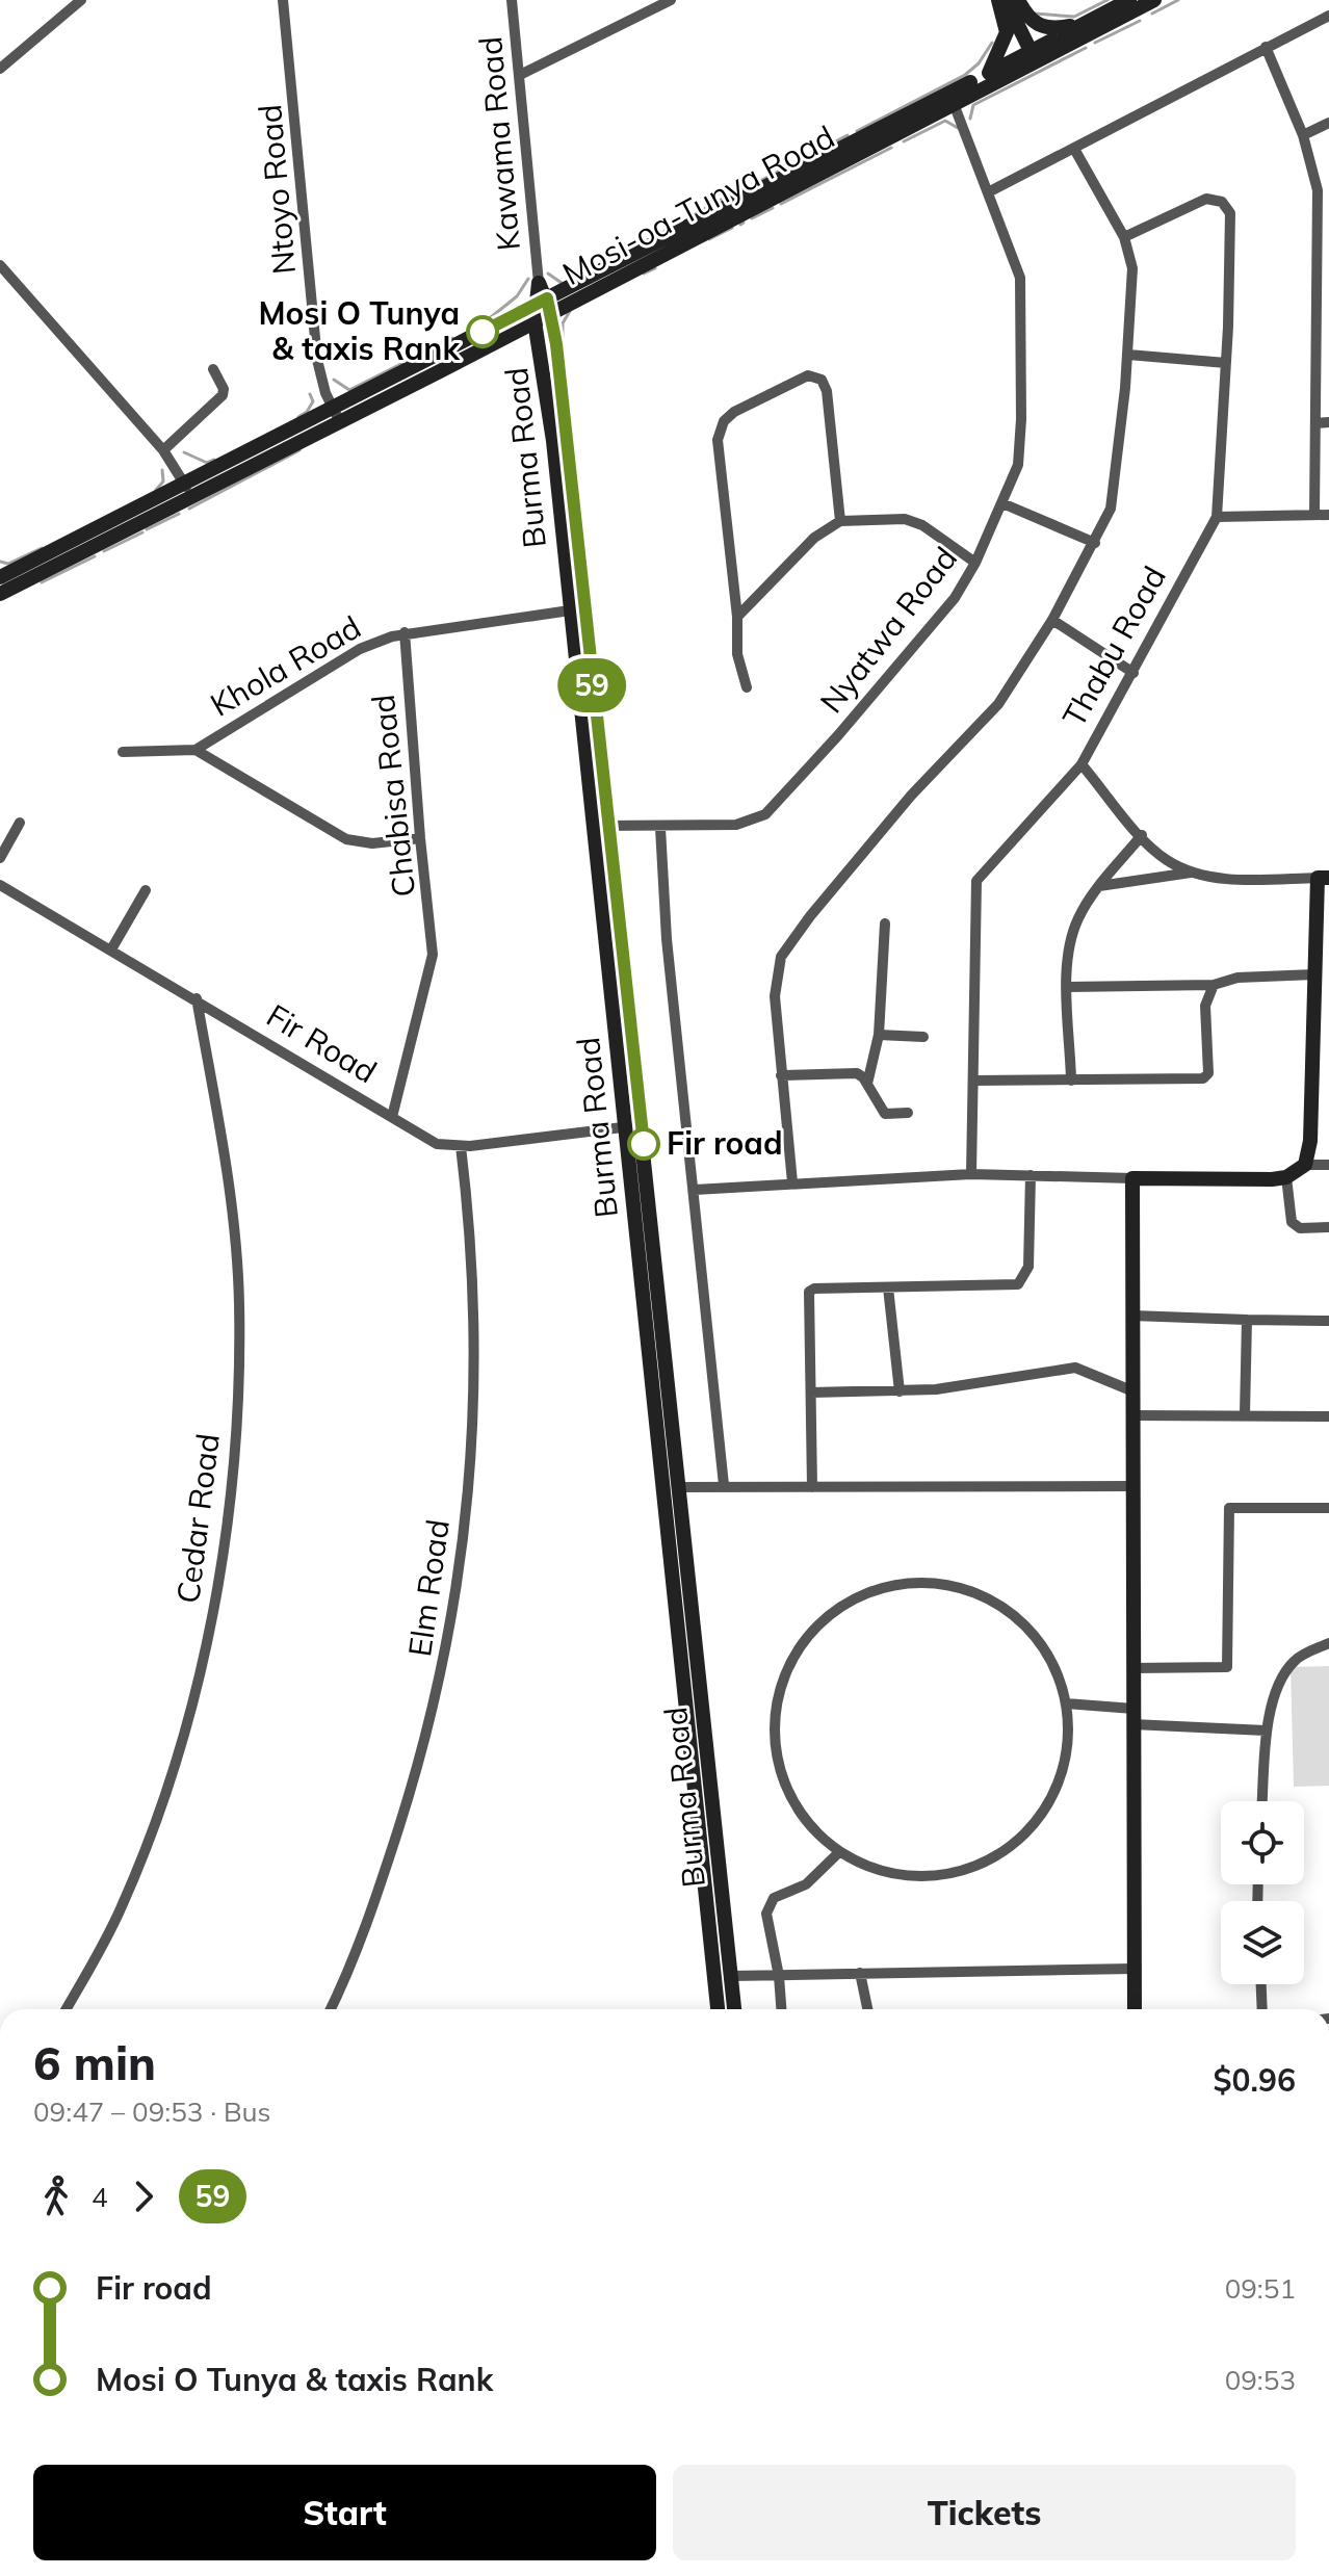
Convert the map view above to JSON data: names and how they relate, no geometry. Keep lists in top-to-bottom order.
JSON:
{
  "streets": {
    "main road": ["Mosi-oa-Tunya Road", "Burma Road"],
    "street": [
      "Kawama Road",
      "Ntoyo Road",
      "Nyatwa Road",
      "Thabu Road",
      "Khola Road",
      "Chabisa Road",
      "Fir Road",
      "Cedar Road",
      "Elm Road"
    ]
  },
  "crossings": [
    ["Kawama Road", "Burma Road"],
    ["Ntoyo Road", "Mosi-oa-Tunya Road"],
    ["Mosi-oa-Tunya Road", "Burma Road"],
    ["Mosi-oa-Tunya Road", "Nyatwa Road"],
    ["Burma Road", "Nyatwa Road"],
    ["Burma Road", "Fir Road"],
    ["Khola Road", "Chabisa Road"],
    ["Chabisa Road", "Fir Road"],
    ["Fir Road", "Cedar Road"],
    ["Fir Road", "Elm Road"]
  ],
  "places": ["Mosi O Tunya & taxis Rank", "Fir road"],
  "lines": ["bus line 59"],
  "page": {
    "on_map": "59",
    "heading": ["6 min", "09:47 – 09:53 · Bus", "$0.96"],
    "legs": ["4", "59"],
    "list": [
      {
        "name": "Fir road",
        "value": "09:51"
      },
      {
        "name": "Mosi O Tunya & taxis Rank",
        "value": "09:53"
      }
    ],
    "buttons": ["Start", "Tickets"]
  }
}
